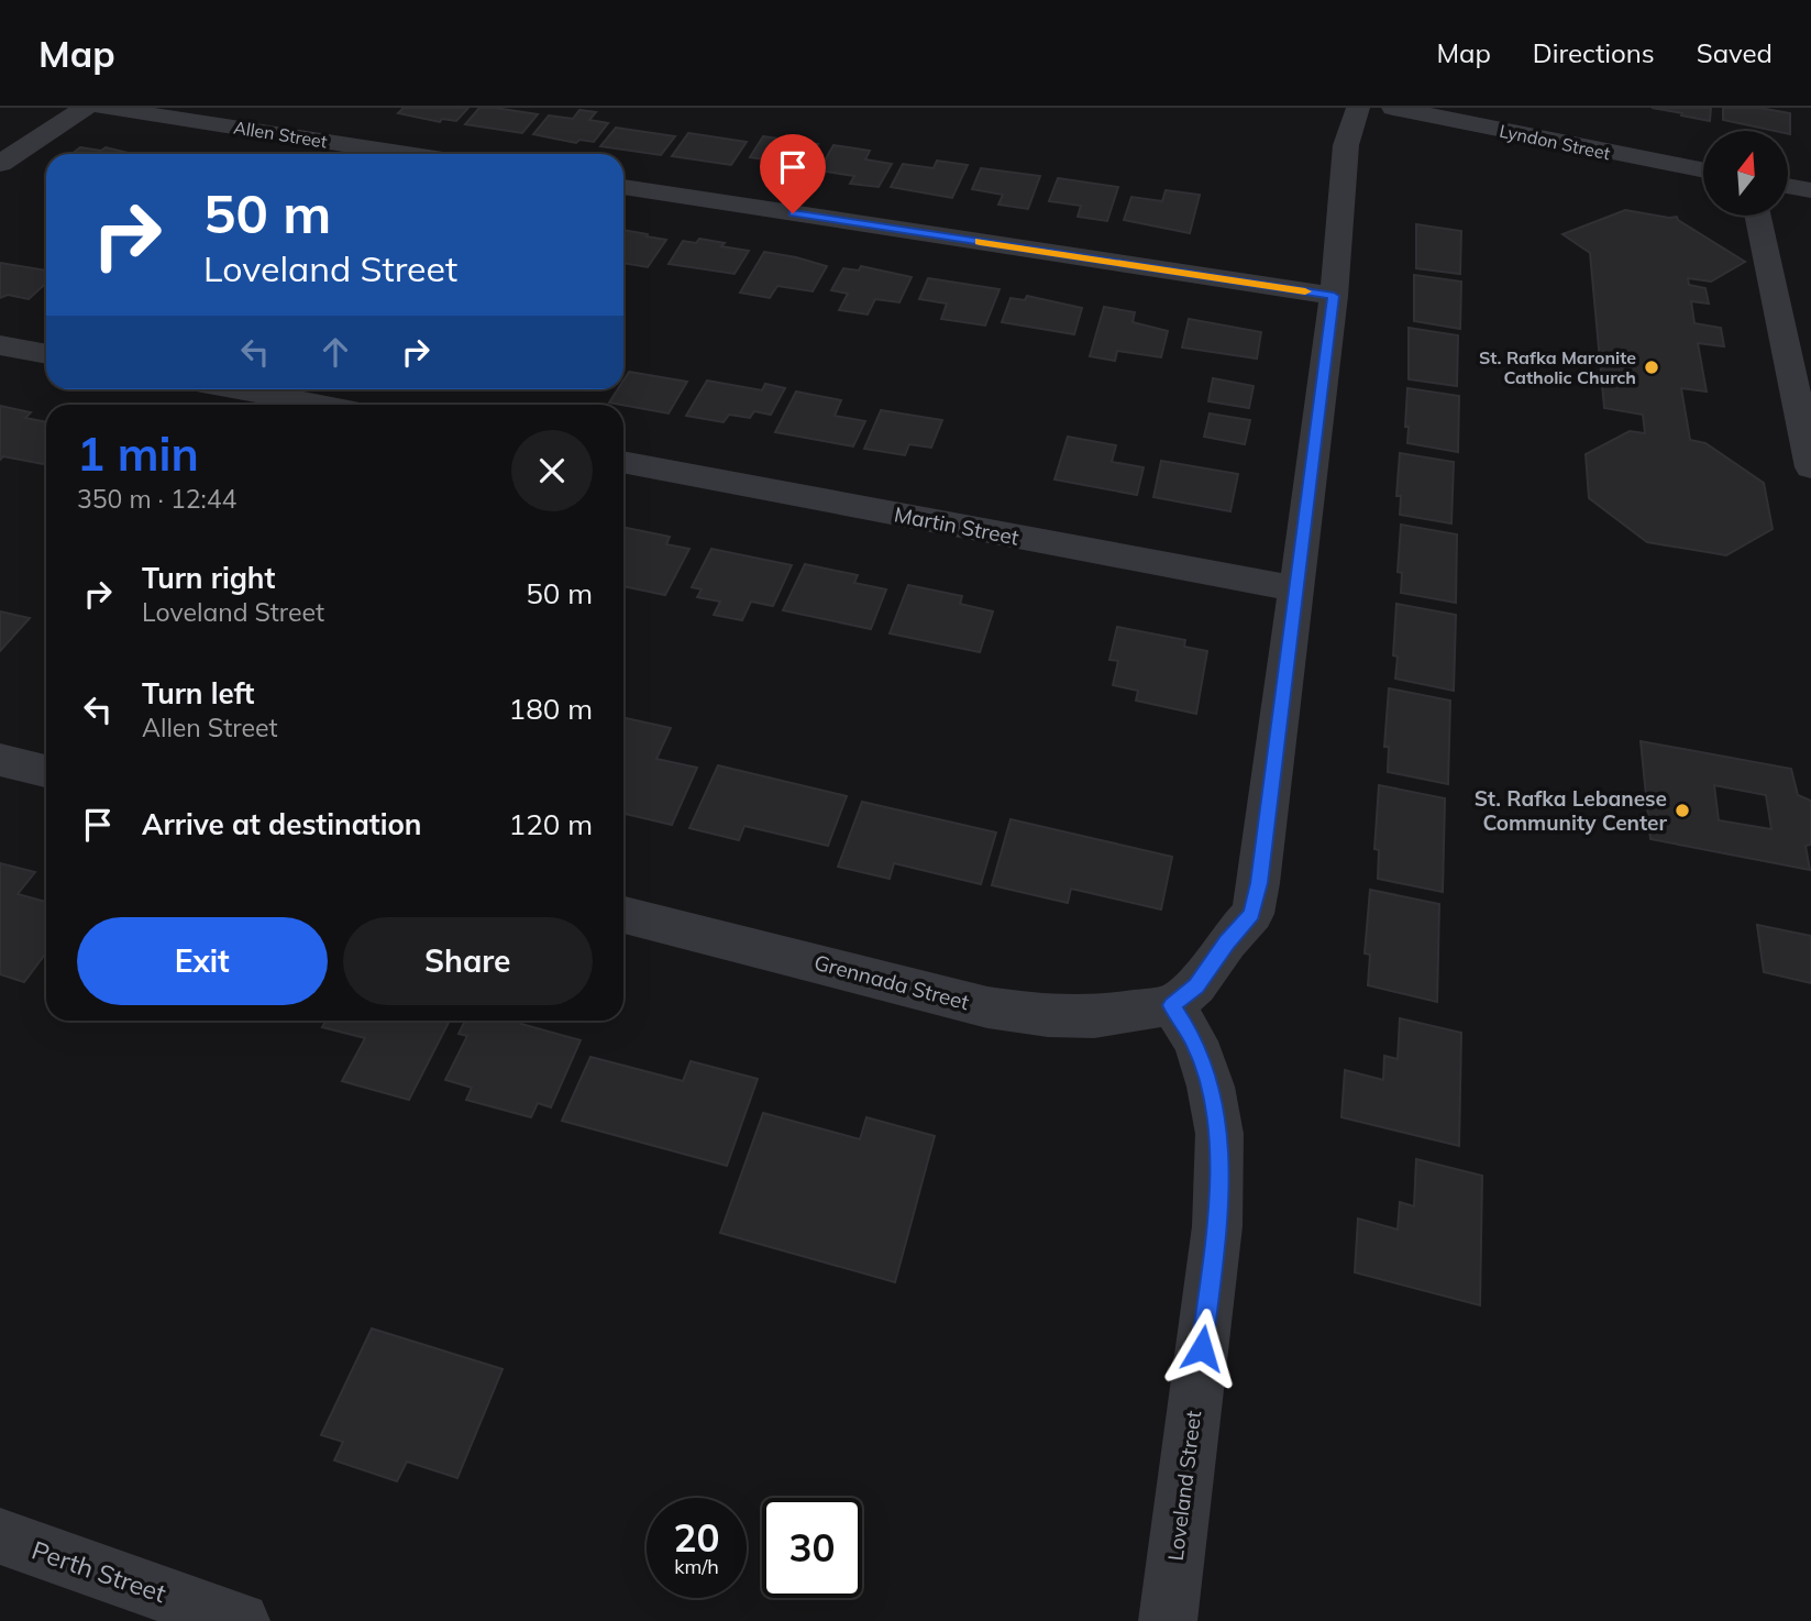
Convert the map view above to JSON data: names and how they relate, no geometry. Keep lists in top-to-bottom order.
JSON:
{
  "streets": {
    "street": [
      "Allen Street",
      "Lyndon Street",
      "Martin Street",
      "Grennada Street",
      "Loveland Street",
      "Perth Street"
    ]
  },
  "crossings": [
    ["Grennada Street", "Loveland Street"]
  ],
  "places": ["St. Rafka Maronite Catholic Church", "St. Rafka Lebanese Community Center"],
  "north": "top",
  "page": {
    "header": "Map",
    "nav": ["Map", "Directions", "Saved"],
    "turn": ["50 m", "Loveland Street"],
    "heading": ["1 min", "350 m · 12:44"],
    "list": [
      {
        "name": "Turn right",
        "note": "Loveland Street",
        "value": "50 m"
      },
      {
        "name": "Turn left",
        "note": "Allen Street",
        "value": "180 m"
      },
      {
        "name": "Arrive at destination",
        "value": "120 m"
      }
    ],
    "buttons": ["Exit", "Share"],
    "speed": "20 km/h",
    "limit": "30"
  }
}
